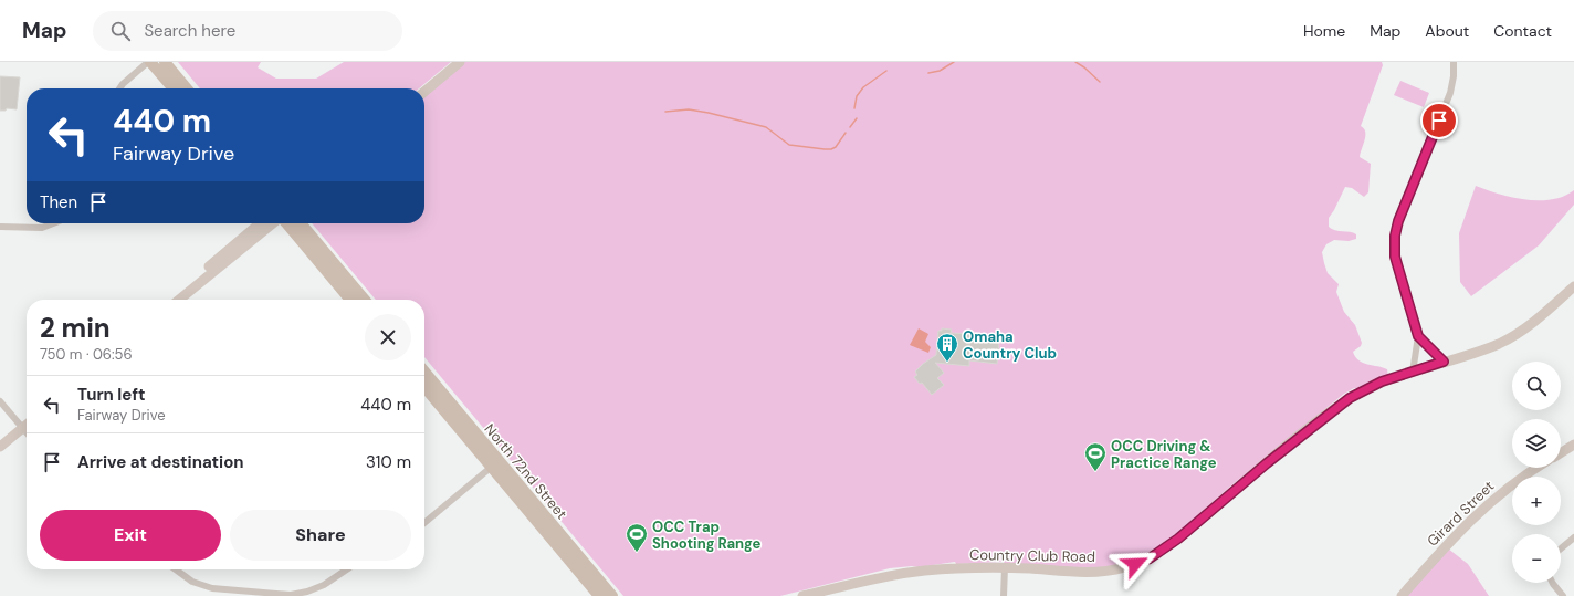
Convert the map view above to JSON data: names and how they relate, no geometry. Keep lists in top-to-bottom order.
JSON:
{
  "streets": {
    "main road": ["North 72nd Street"],
    "street": ["Girard Street", "Country Club Road"]
  },
  "places": {
    "building": ["Omaha Country Club"],
    "sports": ["OCC Driving & Practice Range", "OCC Trap Shooting Range"]
  },
  "page": {
    "header": "Map",
    "search": "Search here",
    "nav": [
      "Home",
      "Map",
      "About",
      "Contact"
    ],
    "turn": ["440 m", "Fairway Drive"],
    "then": "Then",
    "heading": ["2 min", "750 m · 06:56"],
    "map_buttons": ["+", "−"],
    "list": [
      {
        "name": "Turn left",
        "note": "Fairway Drive",
        "value": "440 m"
      },
      {
        "name": "Arrive at destination",
        "value": "310 m"
      }
    ],
    "buttons": ["Exit", "Share"]
  }
}
